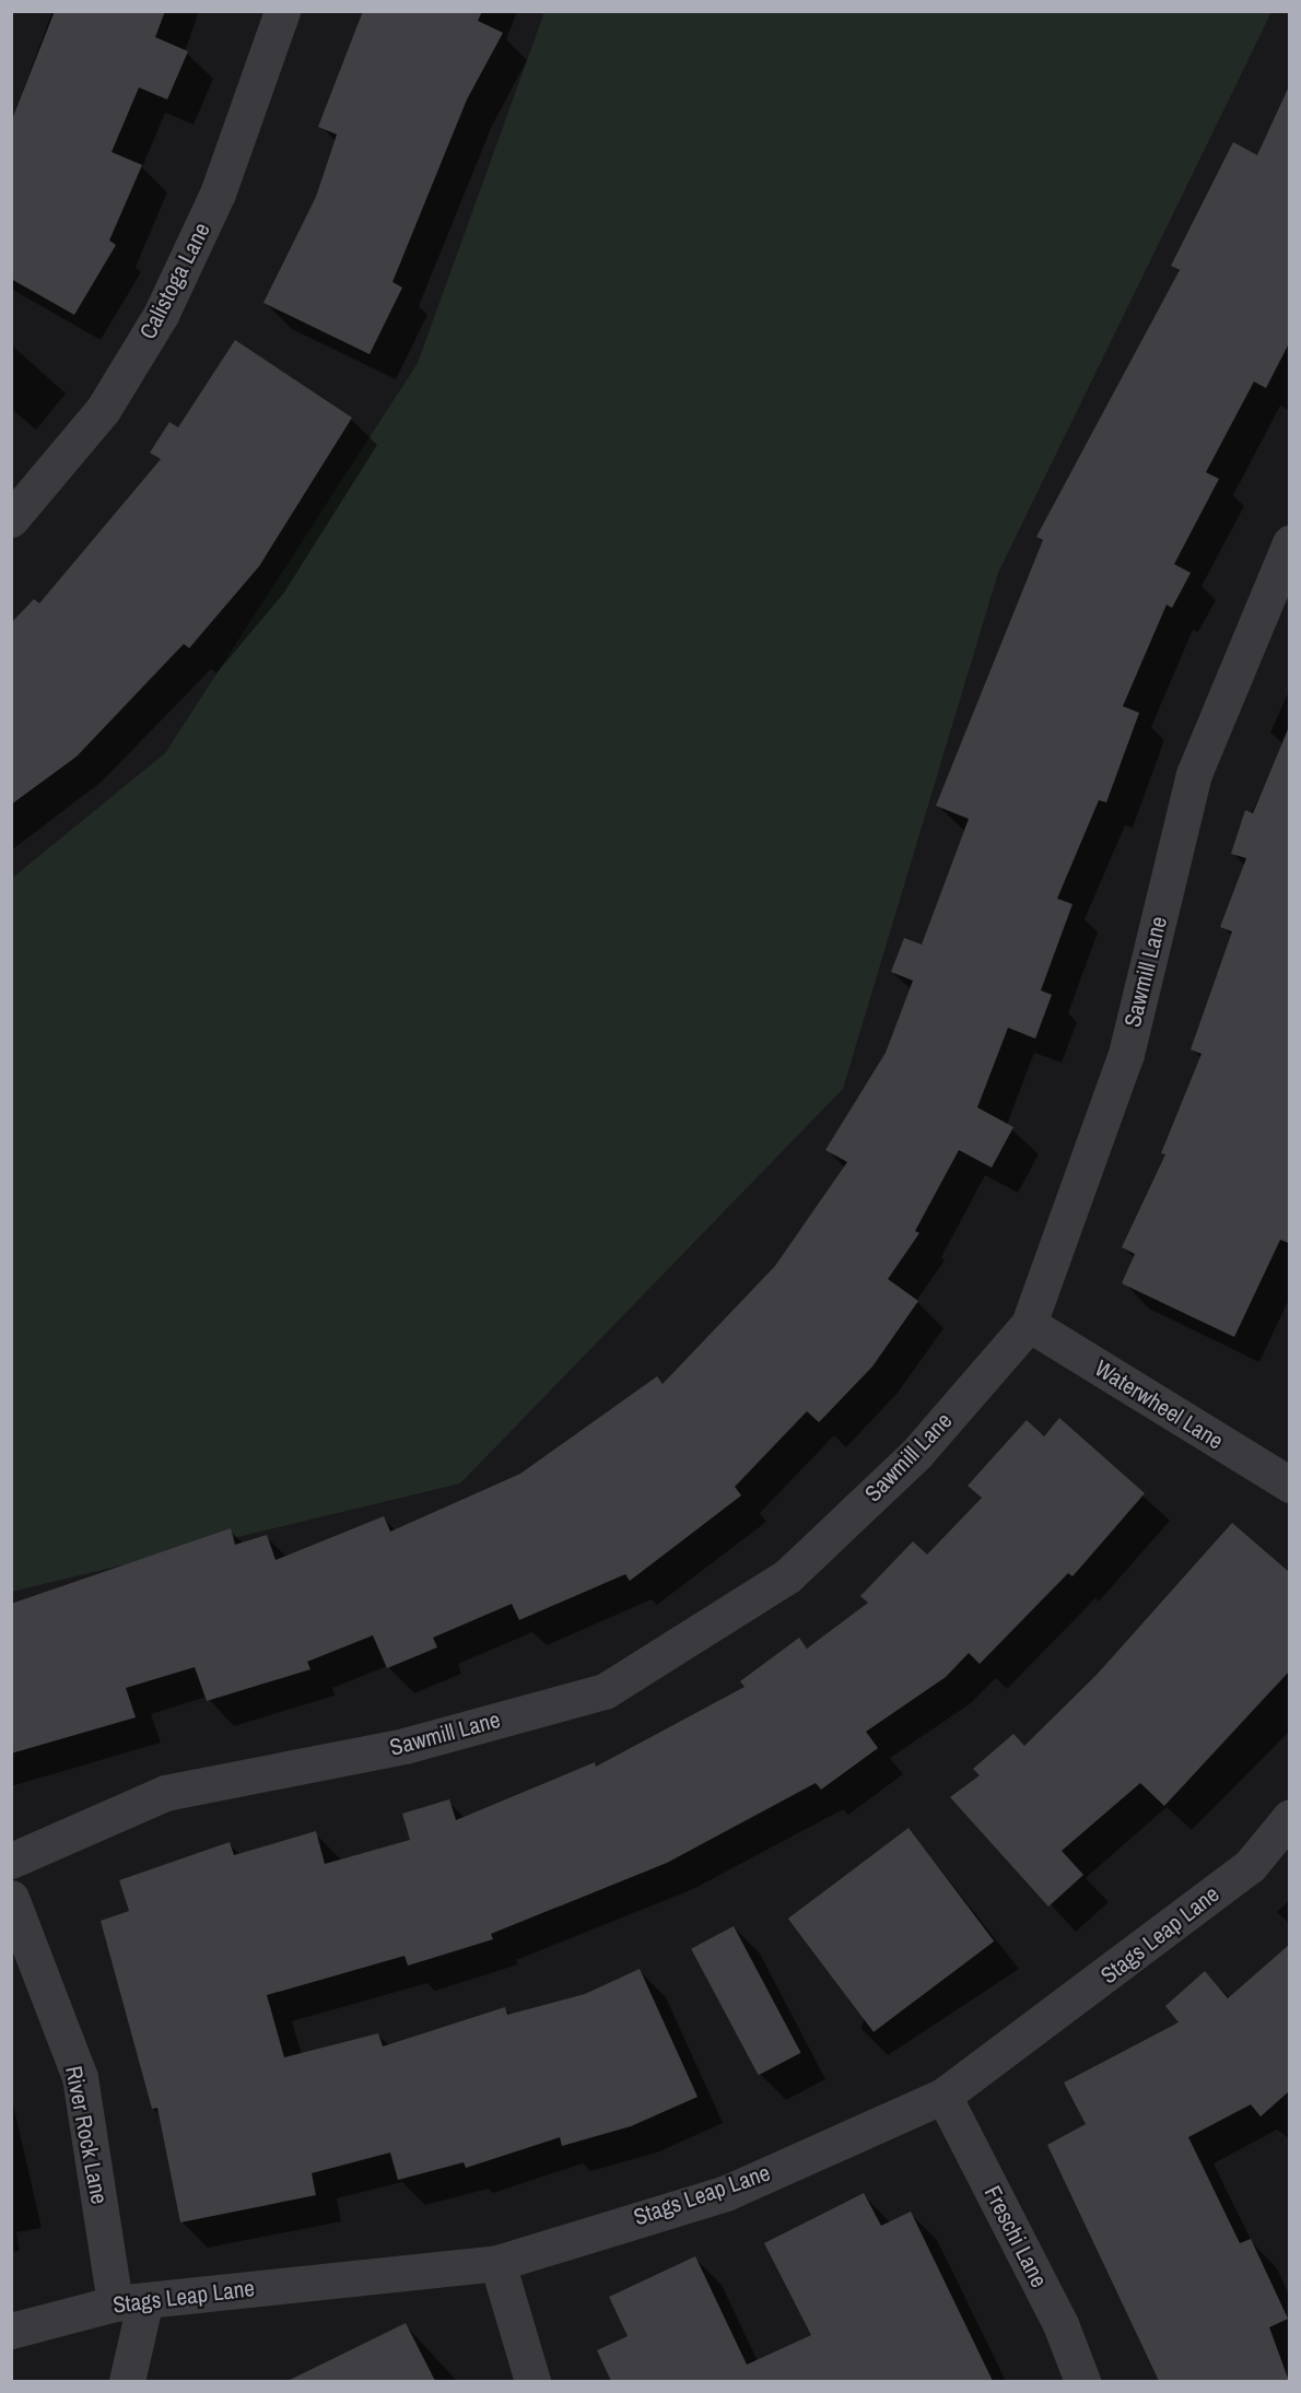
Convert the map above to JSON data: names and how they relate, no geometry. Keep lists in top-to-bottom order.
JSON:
{
  "streets": {
    "street": [
      "Calistoga Lane",
      "Sawmill Lane",
      "Waterwheel Lane",
      "Stags Leap Lane",
      "River Rock Lane",
      "Freschi Lane"
    ]
  },
  "crossings": [
    ["Sawmill Lane", "Waterwheel Lane"],
    ["Stags Leap Lane", "River Rock Lane"],
    ["Stags Leap Lane", "Freschi Lane"]
  ]
}
